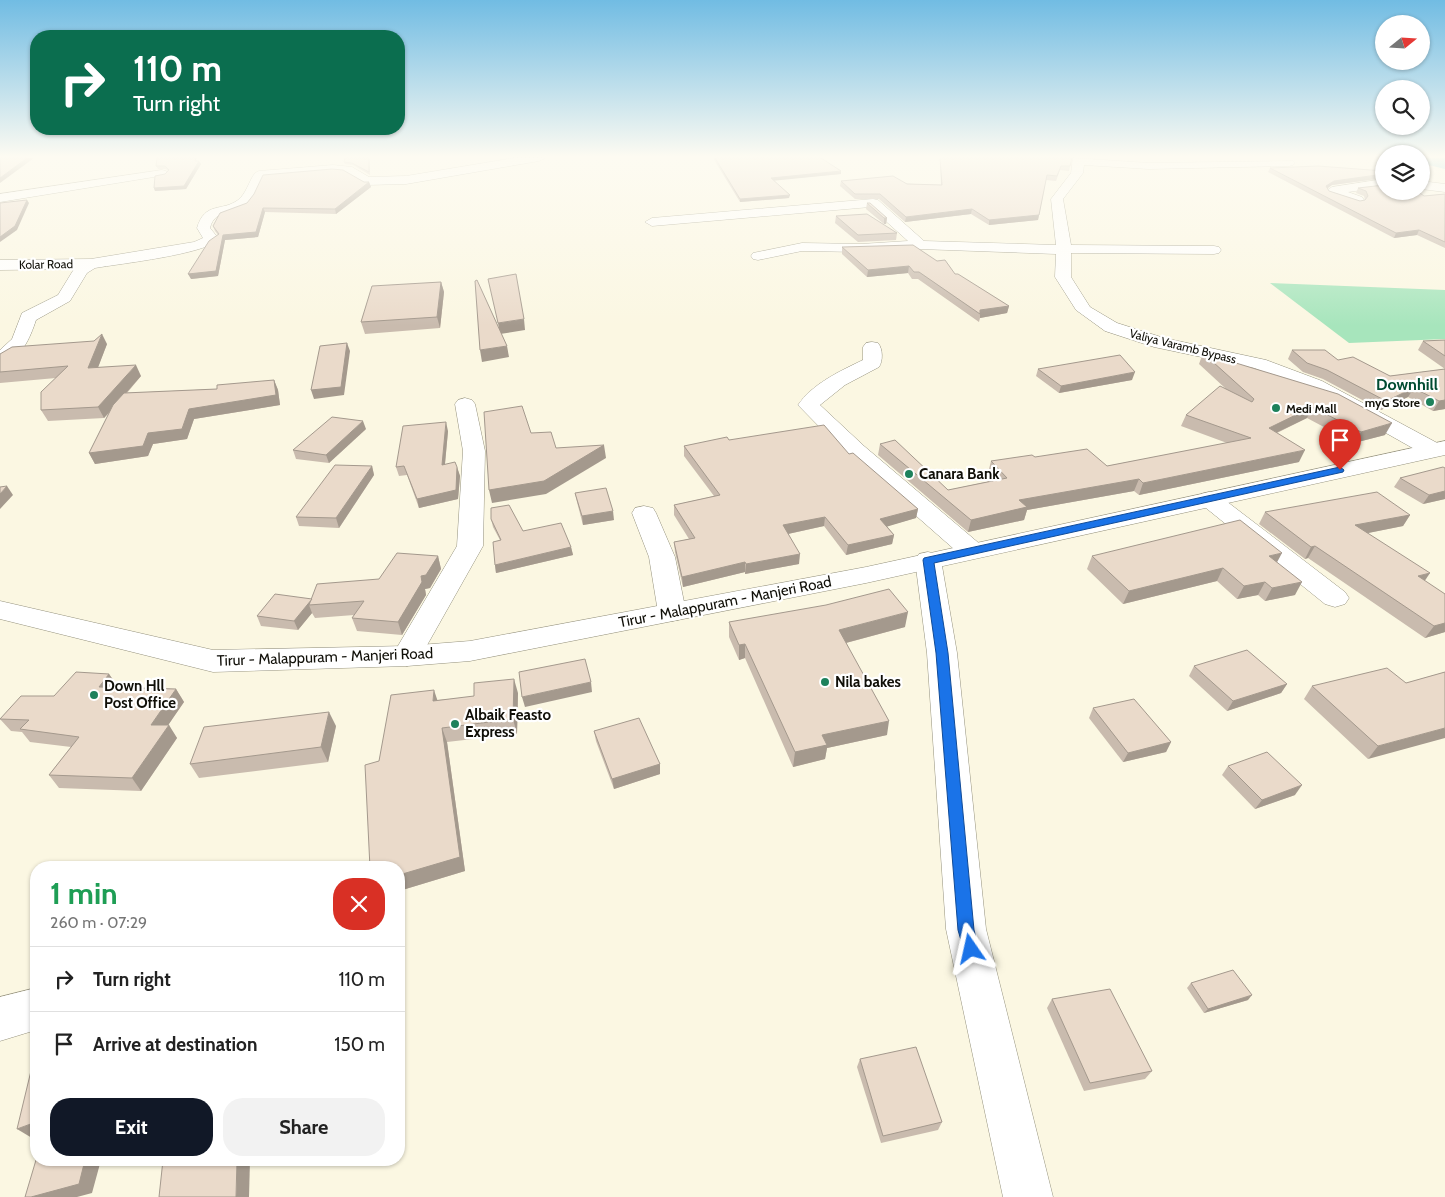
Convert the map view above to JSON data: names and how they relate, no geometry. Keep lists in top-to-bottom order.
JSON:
{
  "streets": {
    "street": ["Kolar Road", "Valiya Varamb Bypass", "Tirur - Malappuram - Manjeri Road"]
  },
  "crossings": [
    ["Valiya Varamb Bypass", "Tirur - Malappuram - Manjeri Road"]
  ],
  "districts": ["Downhill"],
  "places": [
    "myG Store",
    "Medi Mall",
    "Canara Bank",
    "Nila bakes",
    "Down Hll Post Office",
    "Albaik Feasto Express"
  ],
  "north": "right",
  "page": {
    "turn": ["110 m", "Turn right"],
    "heading": ["1 min", "260 m · 07:29"],
    "list": [
      {
        "name": "Turn right",
        "value": "110 m"
      },
      {
        "name": "Arrive at destination",
        "value": "150 m"
      }
    ],
    "buttons": ["Exit", "Share"]
  }
}
